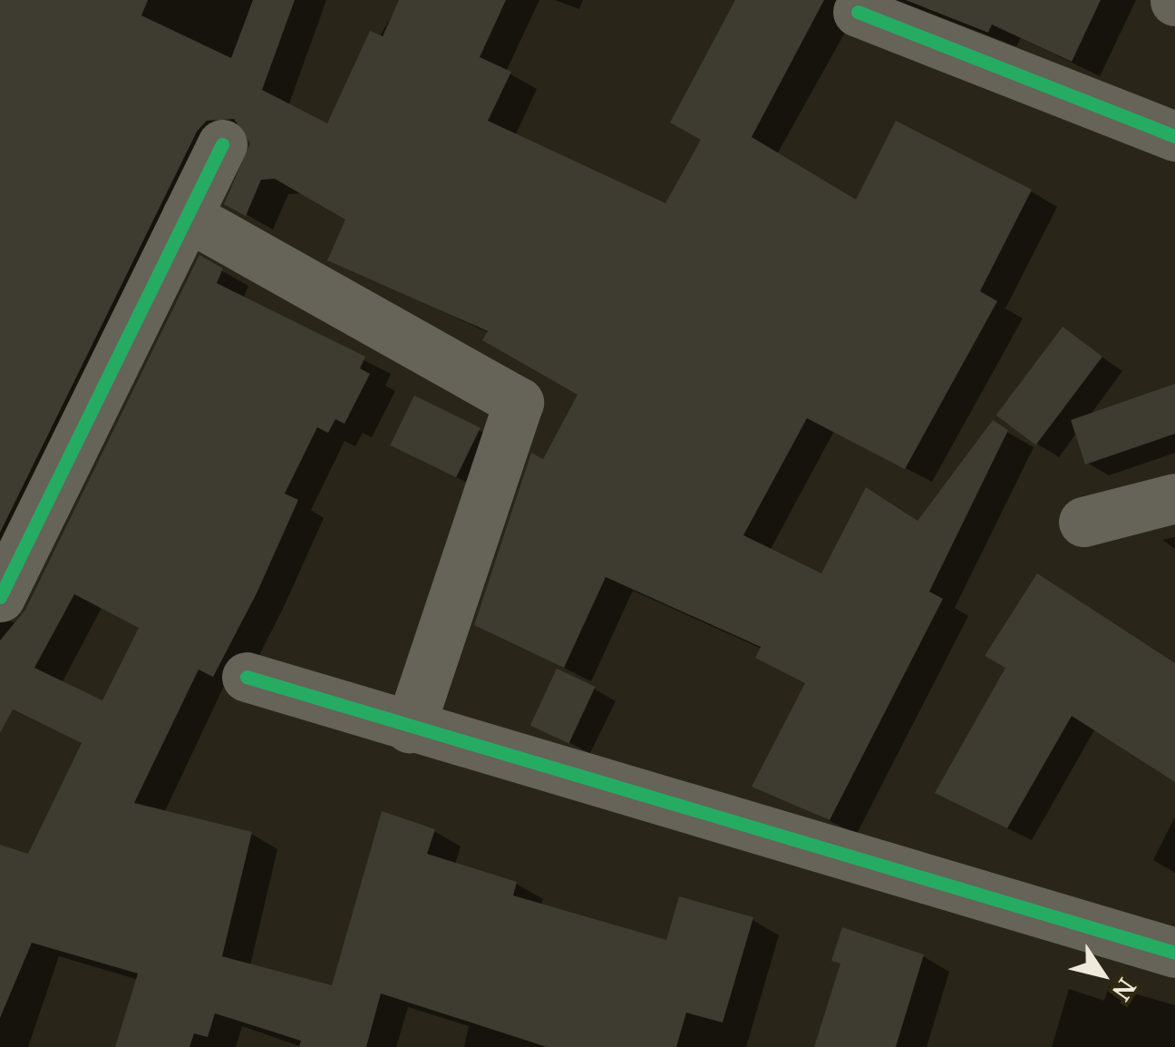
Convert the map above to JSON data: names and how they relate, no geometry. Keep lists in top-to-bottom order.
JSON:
{
  "north": "bottom right"
}
